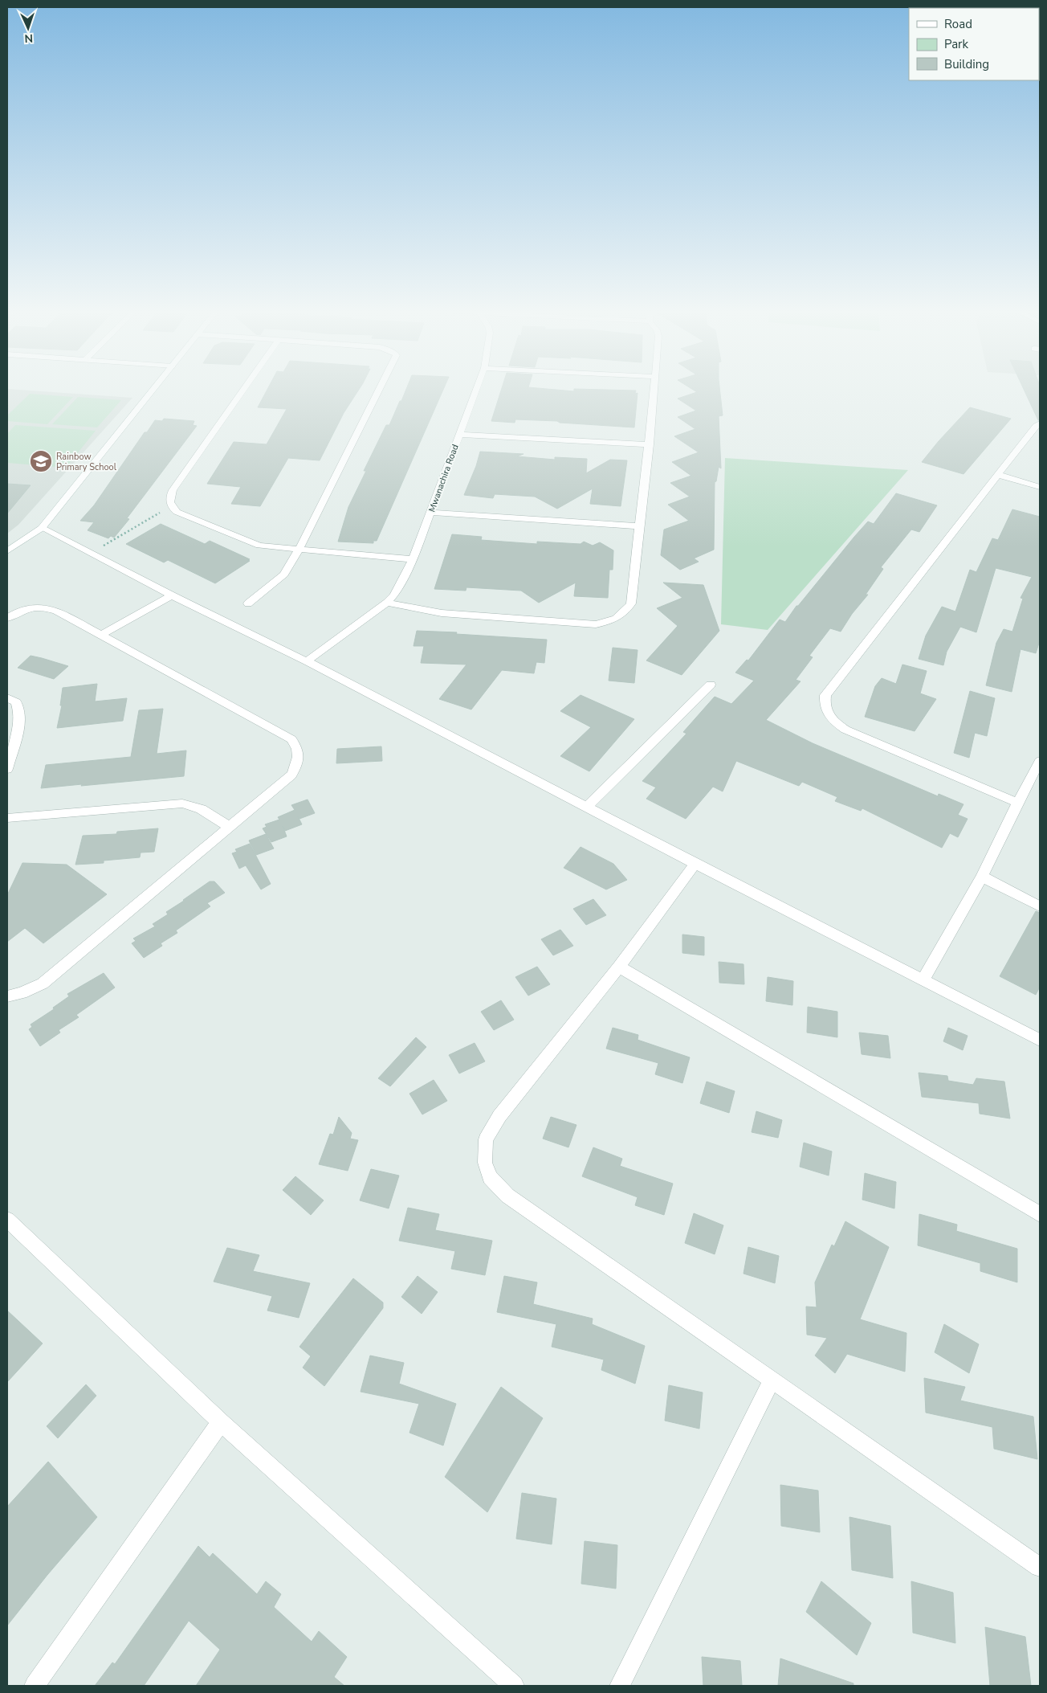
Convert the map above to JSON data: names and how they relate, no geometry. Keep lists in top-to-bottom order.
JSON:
{
  "streets": {
    "street": ["Mwanachira Road"]
  },
  "places": {
    "school or university": ["Rainbow Primary School"]
  },
  "legend": ["Road", "Park", "Building"],
  "north": "bottom"
}
